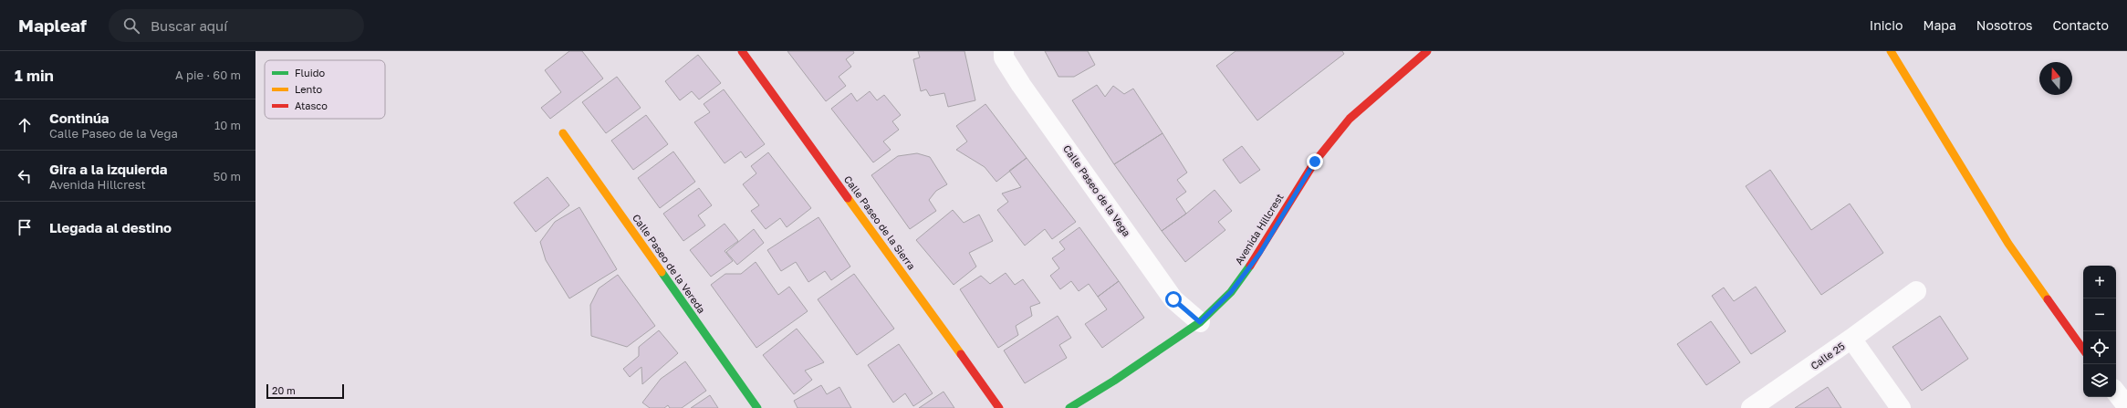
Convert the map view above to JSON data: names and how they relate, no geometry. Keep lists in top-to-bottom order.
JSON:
{
  "streets": {
    "street": [
      "Calle Paseo de la Vega",
      "Calle Paseo de la Sierra",
      "Avenida Hillcrest",
      "Calle Paseo de la Vereda",
      "Calle 25"
    ]
  },
  "crossings": [
    ["Calle Paseo de la Vega", "Avenida Hillcrest"]
  ],
  "legend": ["Fluido", "Lento", "Atasco"],
  "scale_bar": "20 m",
  "north": "top",
  "page": {
    "header": "Mapleaf",
    "search": "Buscar aquí",
    "nav": [
      "Inicio",
      "Mapa",
      "Nosotros",
      "Contacto"
    ],
    "heading": ["1 min", "A pie · 60 m"],
    "list": [
      ["Continúa", "Calle Paseo de la Vega", "10 m"],
      ["Gira a la izquierda", "Avenida Hillcrest", "50 m"],
      "Llegada al destino"
    ],
    "map_buttons": ["+", "−"],
    "scale": "20 m"
  }
}
